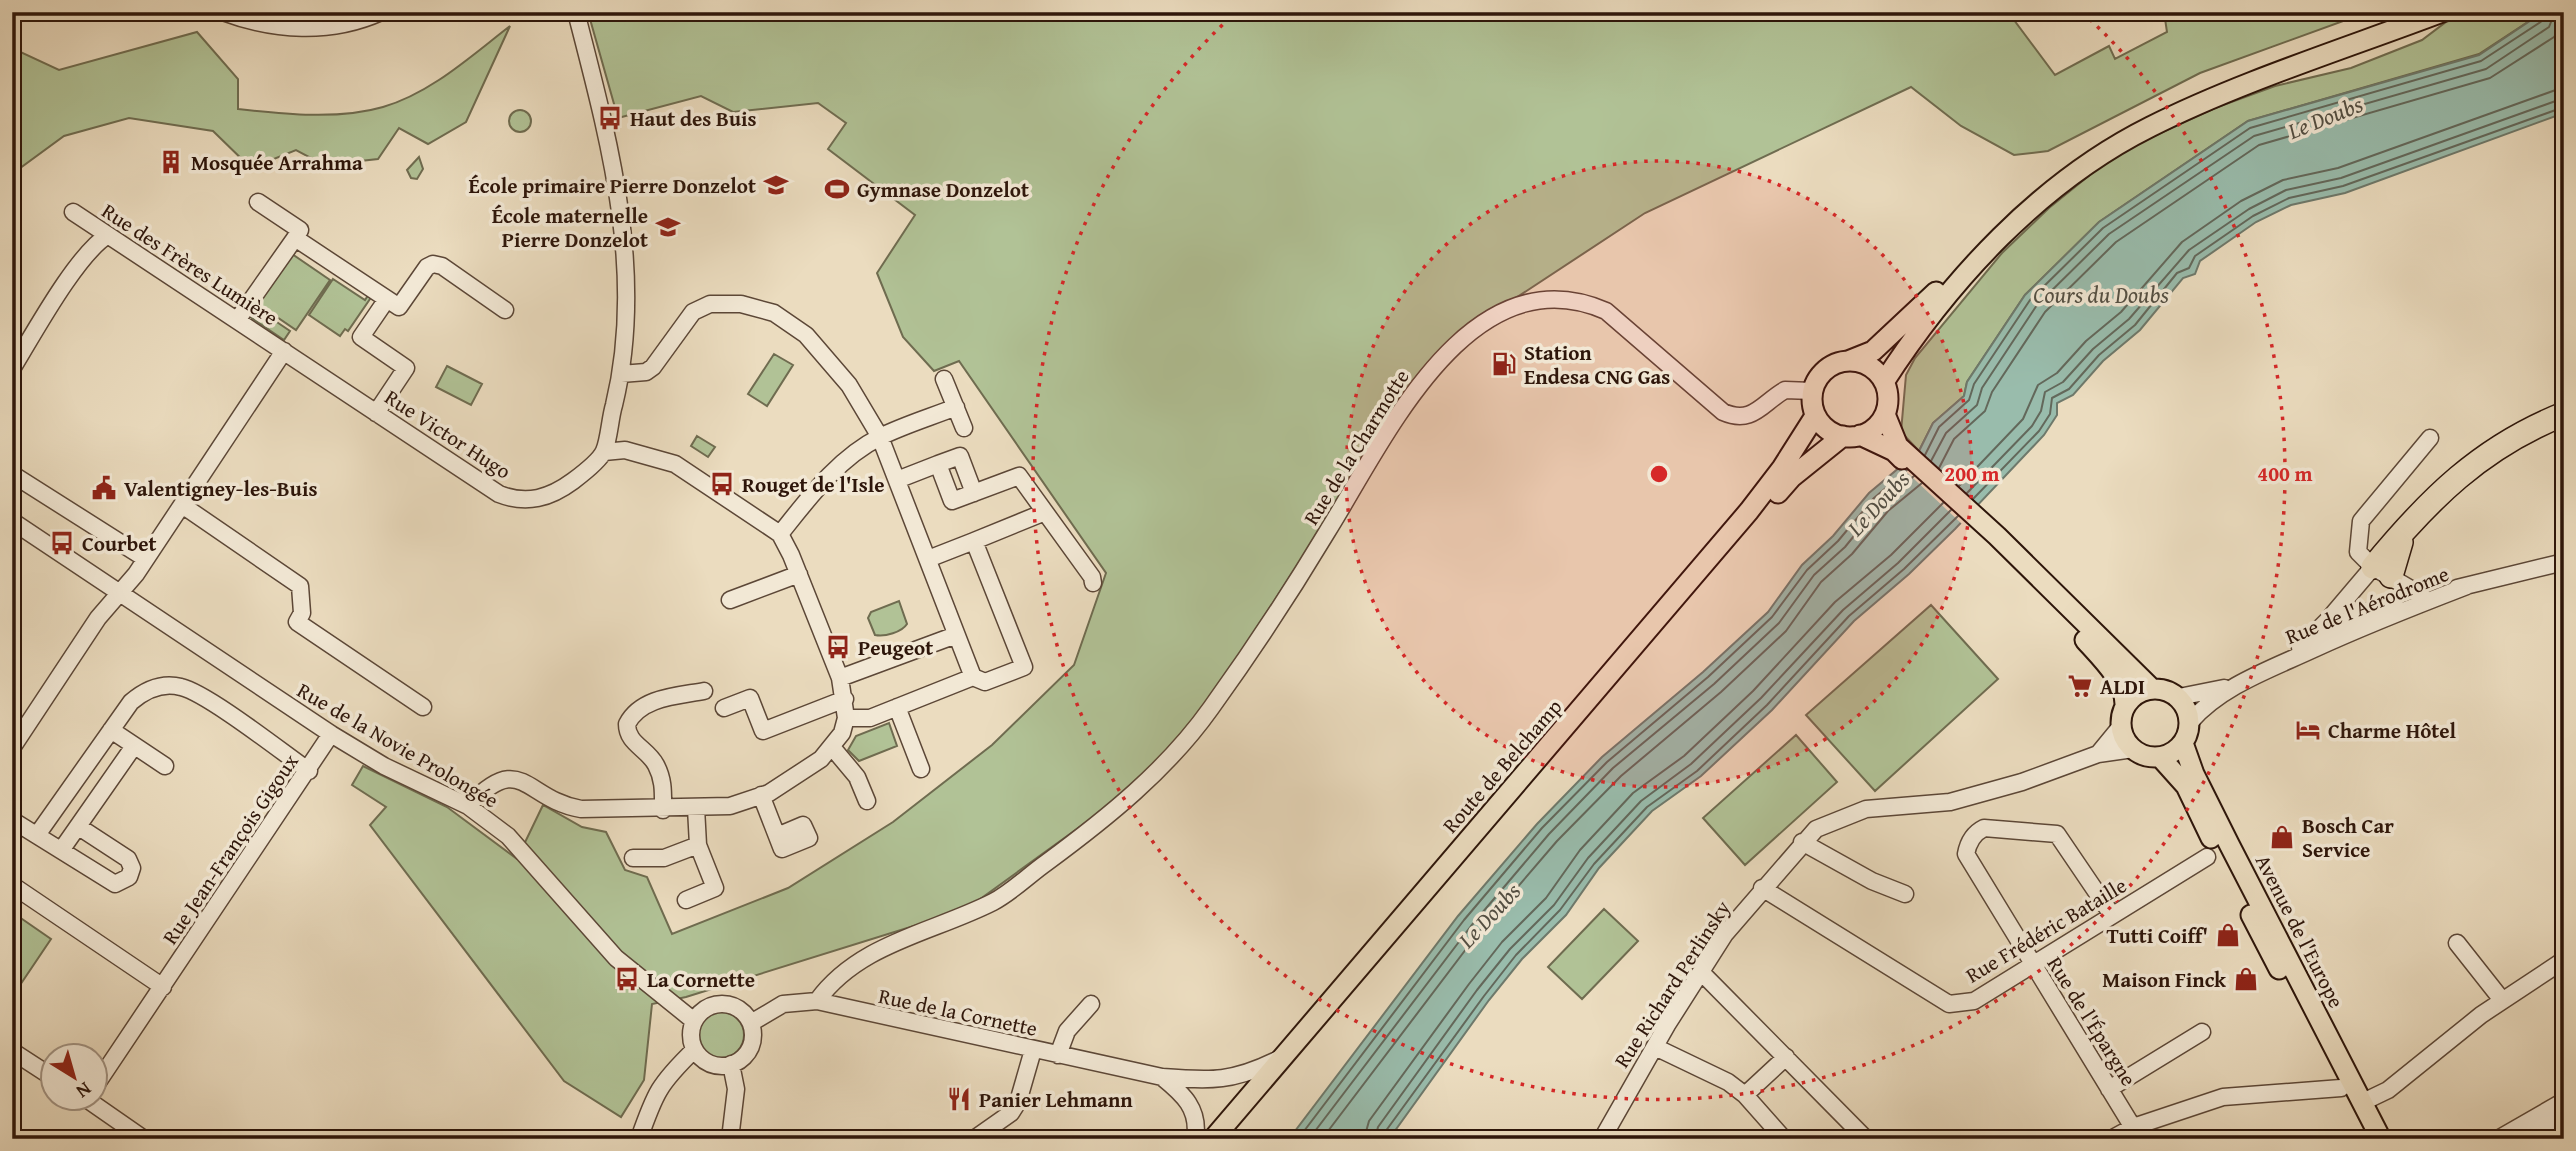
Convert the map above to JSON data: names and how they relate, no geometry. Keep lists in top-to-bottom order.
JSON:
{
  "streets": {
    "main road": ["Route de Belchamp", "Avenue de l'Europe"],
    "street": [
      "Rue des Frères Lumière",
      "Rue Victor Hugo",
      "Rue de la Charmotte",
      "Rue de l'Aérodrome",
      "Rue de la Novie Prolongée",
      "Rue Jean-François Gigoux",
      "Rue Frédéric Bataille",
      "Rue Richard Perlinsky",
      "Rue de la Cornette",
      "Rue de l'Épargne"
    ]
  },
  "crossings": [
    ["Rue des Frères Lumière", "Rue Victor Hugo"],
    ["Rue de la Charmotte", "Route de Belchamp"],
    ["Rue de la Charmotte", "Rue de la Cornette"],
    ["Rue de l'Aérodrome", "Avenue de l'Europe"],
    ["Rue de l'Aérodrome", "Rue Richard Perlinsky"],
    ["Rue de la Novie Prolongée", "Rue Jean-François Gigoux"],
    ["Rue de la Novie Prolongée", "Rue de la Cornette"],
    ["Route de Belchamp", "Rue de la Cornette"],
    ["Rue Frédéric Bataille", "Rue Richard Perlinsky"],
    ["Rue Frédéric Bataille", "Rue de l'Épargne"],
    ["Avenue de l'Europe", "Rue Richard Perlinsky"]
  ],
  "water": ["Le Doubs", "Cours du Doubs"],
  "places": {
    "bus stop": [
      "Haut des Buis",
      "Rouget de l'Isle",
      "Courbet",
      "Peugeot",
      "La Cornette"
    ],
    "building": ["Mosquée Arrahma"],
    "school or university": ["École primaire Pierre Donzelot", "École maternelle Pierre Donzelot"],
    "sports": ["Gymnase Donzelot"],
    "fuel station": ["Station Endesa CNG Gas"],
    "public building": ["Valentigney-les-Buis"],
    "supermarket": ["ALDI"],
    "hotel": ["Charme Hôtel"],
    "shop": ["Bosch Car Service", "Tutti Coiff'", "Maison Finck"],
    "restaurant": ["Panier Lehmann"]
  },
  "north": "bottom right",
  "rings": ["200 m", "400 m"]
}
